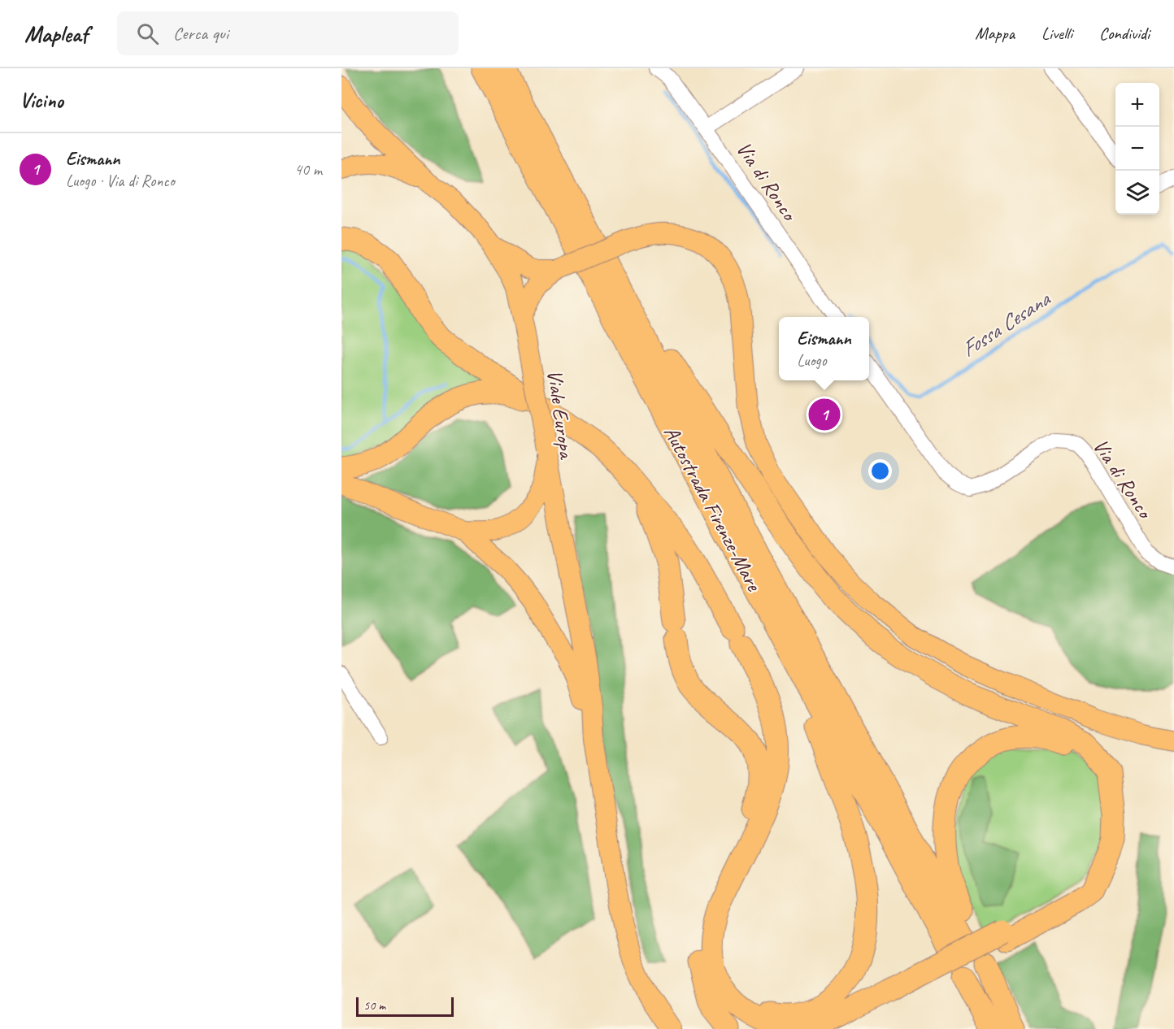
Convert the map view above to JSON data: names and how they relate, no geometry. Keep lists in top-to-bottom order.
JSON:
{
  "streets": {
    "highway": ["Autostrada Firenze-Mare"],
    "main road": ["Viale Europa"],
    "street": ["Via di Ronco"]
  },
  "water": ["Fossa Cesana"],
  "scale_bar": "50 m",
  "page": {
    "header": "Mapleaf",
    "search": "Cerca qui",
    "nav": ["Mappa", "Livelli", "Condividi"],
    "heading": "Vicino",
    "map_buttons": ["+", "−"],
    "list": [
      {
        "mark": "1",
        "name": "Eismann",
        "note": "Luogo · Via di Ronco",
        "value": "40 m"
      }
    ],
    "popup": ["Eismann", "Luogo"],
    "pins": "1",
    "scale": "50 m"
  }
}
